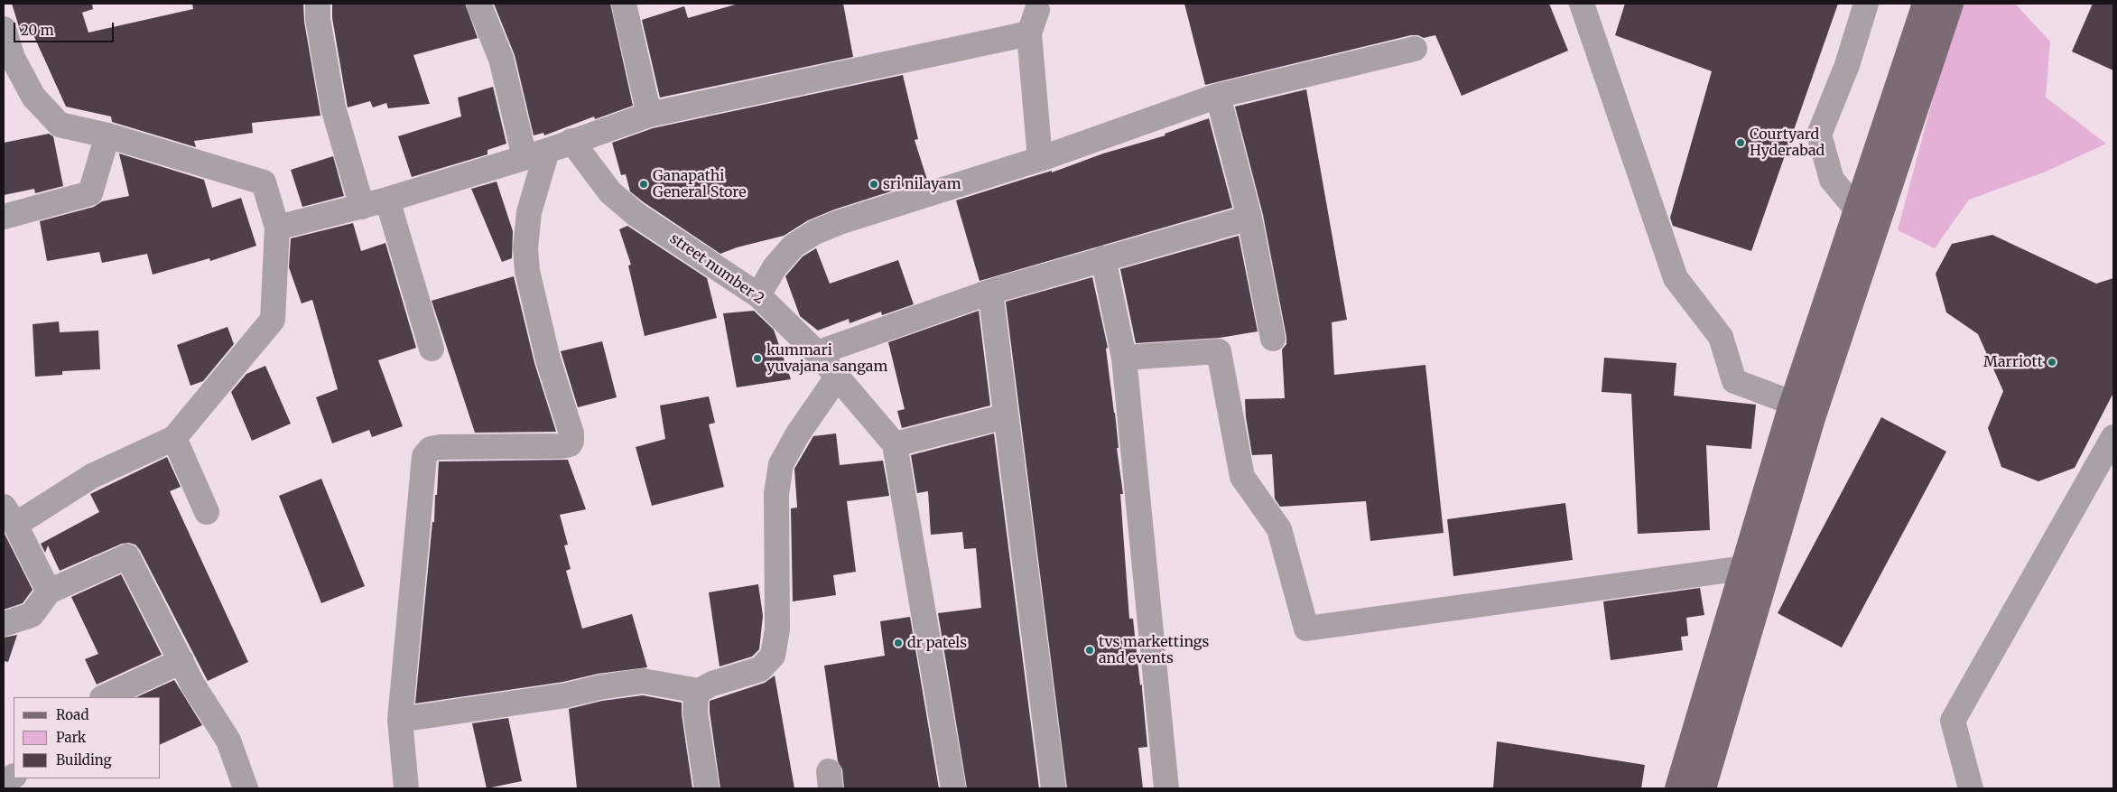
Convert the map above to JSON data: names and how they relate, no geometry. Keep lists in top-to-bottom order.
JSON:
{
  "streets": {
    "street": ["street number 2"]
  },
  "places": [
    "Courtyard Hyderabad",
    "Ganapathi General Store",
    "sri nilayam",
    "kummari yuvajana sangam",
    "Marriott",
    "dr patels",
    "tvs markettings and events"
  ],
  "legend": ["Road", "Park", "Building"],
  "scale_bar": "20 m"
}
